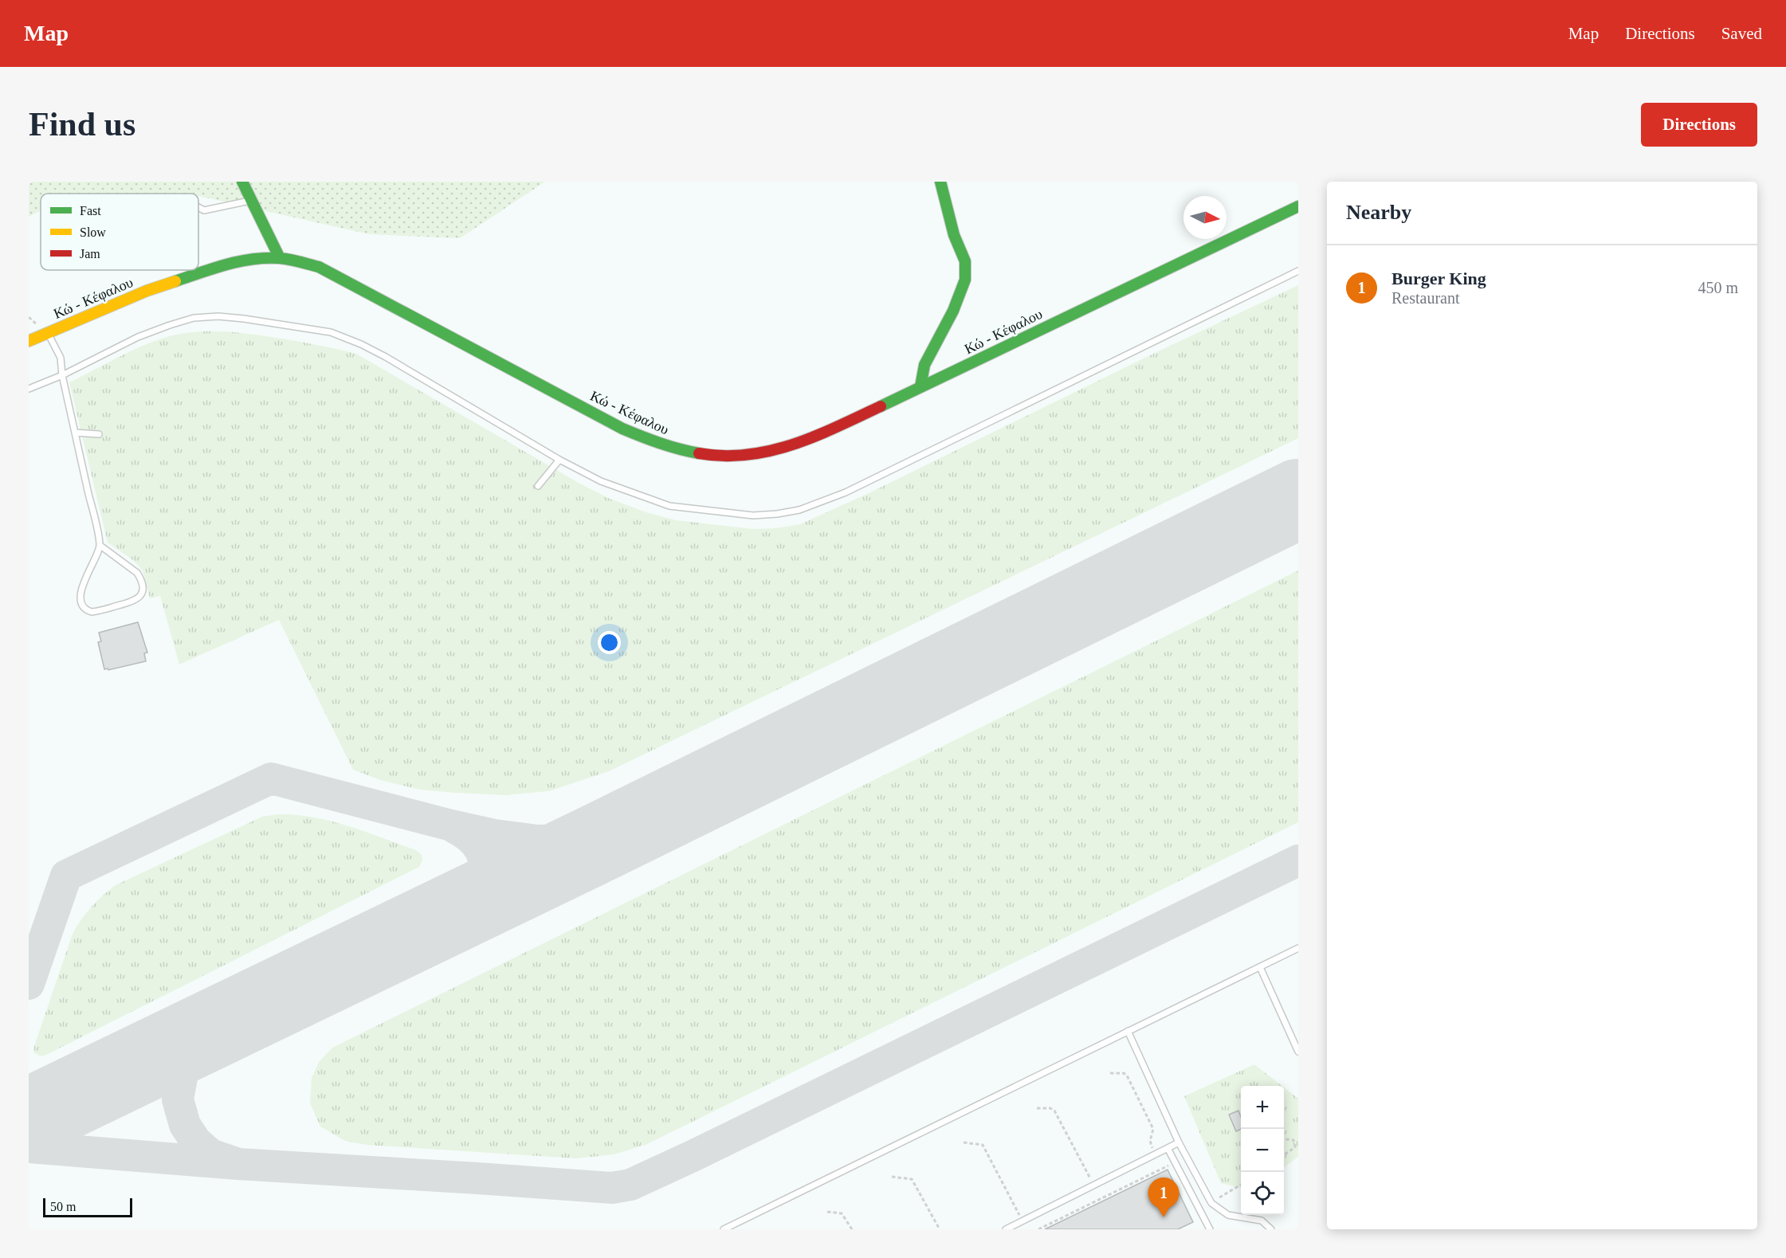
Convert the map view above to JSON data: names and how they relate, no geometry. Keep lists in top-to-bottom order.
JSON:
{
  "streets": {
    "main road": ["Κώ - Κέφαλου"]
  },
  "legend": ["Fast", "Slow", "Jam"],
  "scale_bar": "50 m",
  "north": "right",
  "page": {
    "header": "Map",
    "nav": ["Map", "Directions", "Saved"],
    "buttons": "Directions",
    "title": "Find us",
    "heading": "Nearby",
    "list": [
      {
        "mark": "1",
        "name": "Burger King",
        "note": "Restaurant",
        "value": "450 m"
      }
    ],
    "map_buttons": ["+", "−"],
    "pins": "1",
    "scale": "50 m"
  }
}
